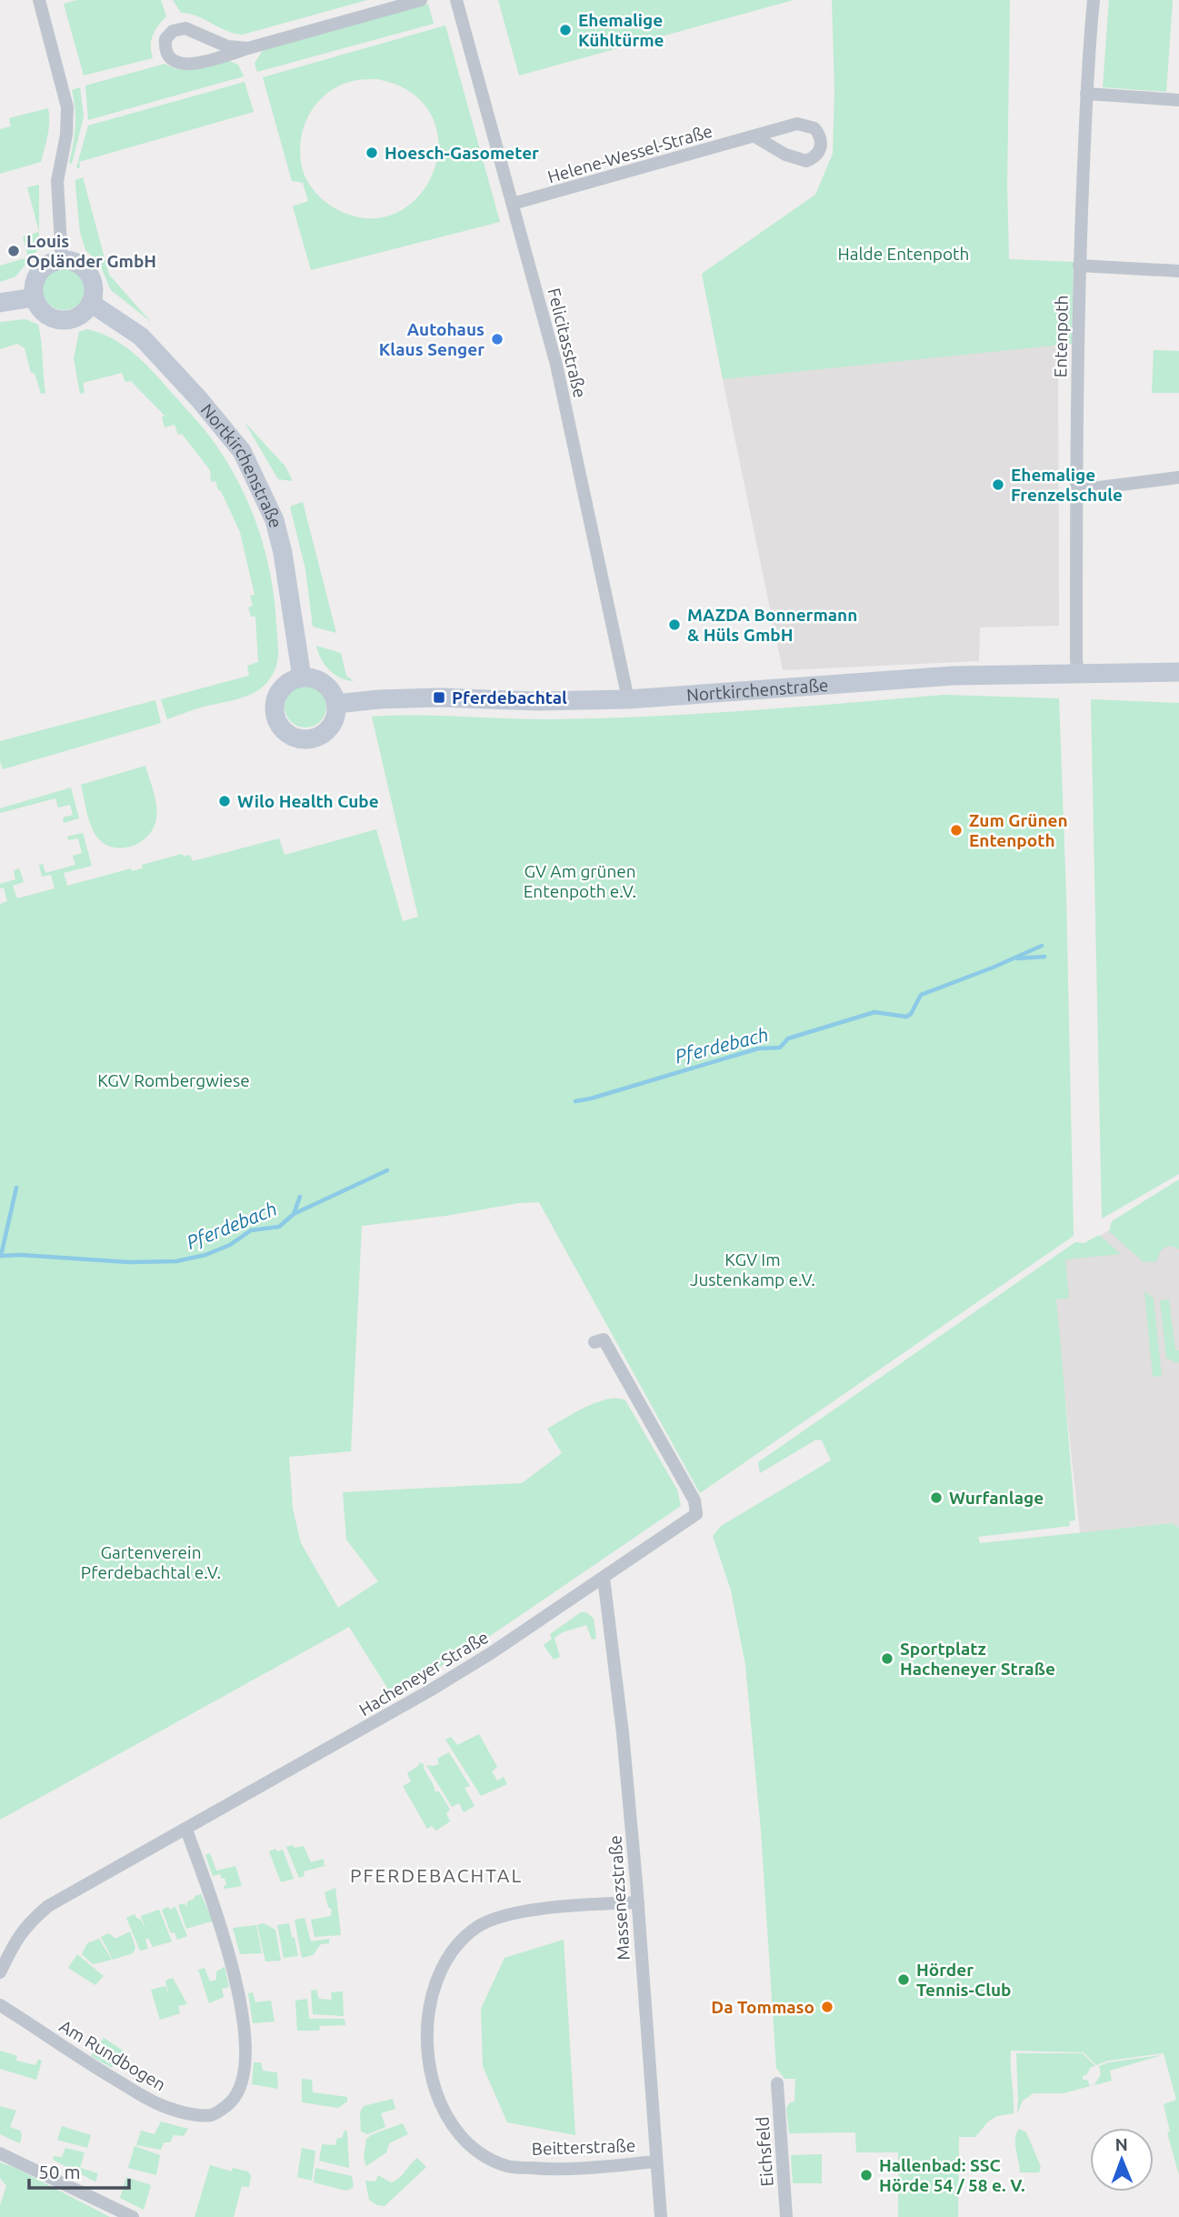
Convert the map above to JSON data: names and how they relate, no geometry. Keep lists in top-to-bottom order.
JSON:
{
  "streets": {
    "main road": ["Nortkirchenstraße"],
    "street": [
      "Helene-Wessel-Straße",
      "Entenpoth",
      "Felicitasstraße",
      "Hacheneyer Straße",
      "Massenezstraße",
      "Am Rundbogen",
      "Beitterstraße",
      "Eichsfeld"
    ]
  },
  "crossings": [
    ["Helene-Wessel-Straße", "Felicitasstraße"],
    ["Entenpoth", "Nortkirchenstraße"],
    ["Felicitasstraße", "Nortkirchenstraße"],
    ["Hacheneyer Straße", "Massenezstraße"],
    ["Hacheneyer Straße", "Am Rundbogen"],
    ["Massenezstraße", "Beitterstraße"]
  ],
  "districts": ["PFERDEBACHTAL"],
  "water": ["Pferdebach"],
  "parks": [
    "Halde Entenpoth",
    "GV Am grünen Entenpoth e.V.",
    "KGV Rombergwiese",
    "KGV Im Justenkamp e.V.",
    "Gartenverein Pferdebachtal e.V."
  ],
  "places": {
    "other": [
      "Ehemalige Kühltürme",
      "Hoesch-Gasometer",
      "Louis Opländer GmbH",
      "Autohaus Klaus Senger",
      "Ehemalige Frenzelschule",
      "MAZDA Bonnermann & Hüls GmbH",
      "Wilo Health Cube",
      "Zum Grünen Entenpoth",
      "Wurfanlage",
      "Sportplatz Hacheneyer Straße",
      "Hörder Tennis-Club",
      "Da Tommaso",
      "Hallenbad: SSC Hörde 54 / 58 e. V."
    ],
    "transit": ["Pferdebachtal"]
  },
  "scale_bar": "50 m",
  "north": "top"
}
